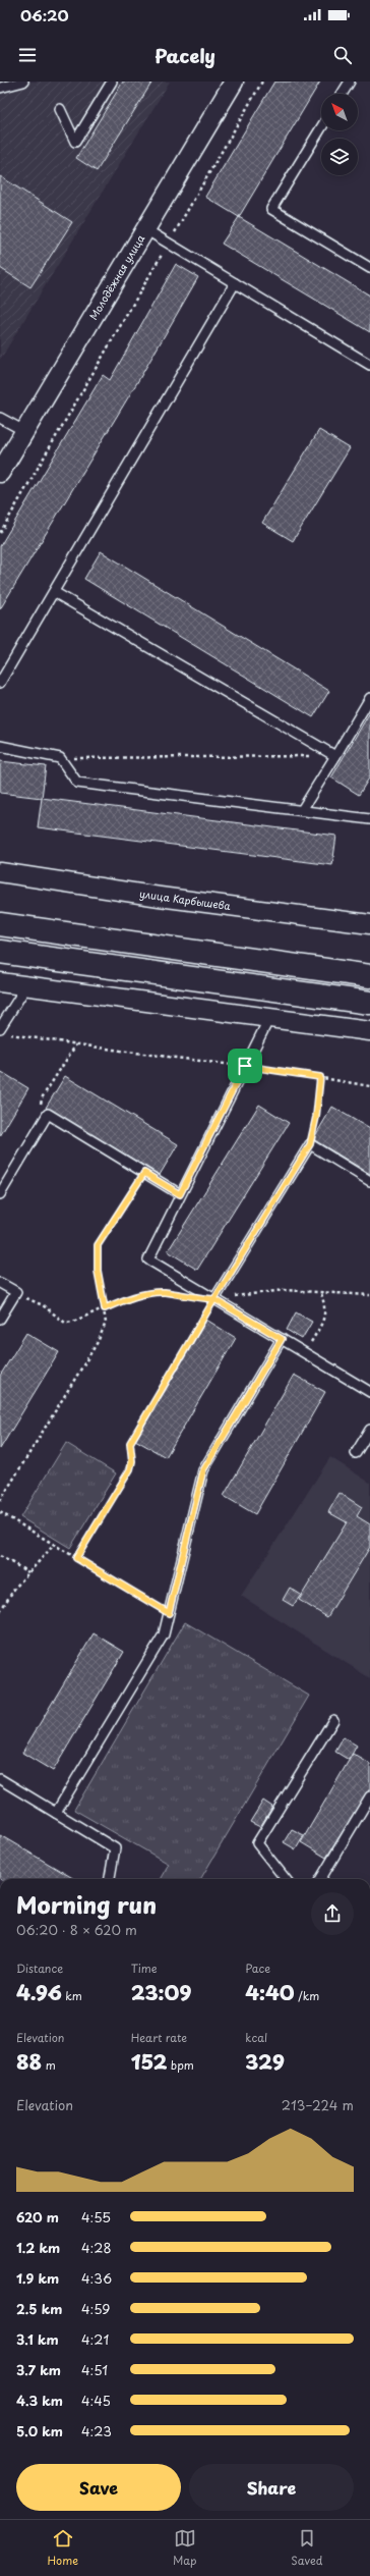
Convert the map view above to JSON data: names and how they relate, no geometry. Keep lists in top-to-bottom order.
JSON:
{
  "streets": {
    "street": ["Молодёжная улица", "улица Карбышева"]
  },
  "north": "top left",
  "page": {
    "status": "06:20",
    "header": "Pacely",
    "heading": ["Morning run", "06:20 · 8 × 620 m"],
    "stats": [
      ["Distance", "4.96 km"],
      ["Time", "23:09"],
      ["Pace", "4:40 /km"],
      ["Elevation", "88 m"],
      ["Heart rate", "152 bpm"],
      ["kcal", "329"]
    ],
    "chart": ["Elevation", "213–224 m"],
    "list": [
      {
        "name": "620 m",
        "note": "4:55"
      },
      {
        "name": "1.2 km",
        "note": "4:28"
      },
      {
        "name": "1.9 km",
        "note": "4:36"
      },
      {
        "name": "2.5 km",
        "note": "4:59"
      },
      {
        "name": "3.1 km",
        "note": "4:21"
      },
      {
        "name": "3.7 km",
        "note": "4:51"
      },
      {
        "name": "4.3 km",
        "note": "4:45"
      },
      {
        "name": "5.0 km",
        "note": "4:23"
      }
    ],
    "buttons": ["Save", "Share"],
    "tabs": ["Home", "Map", "Saved"]
  }
}
